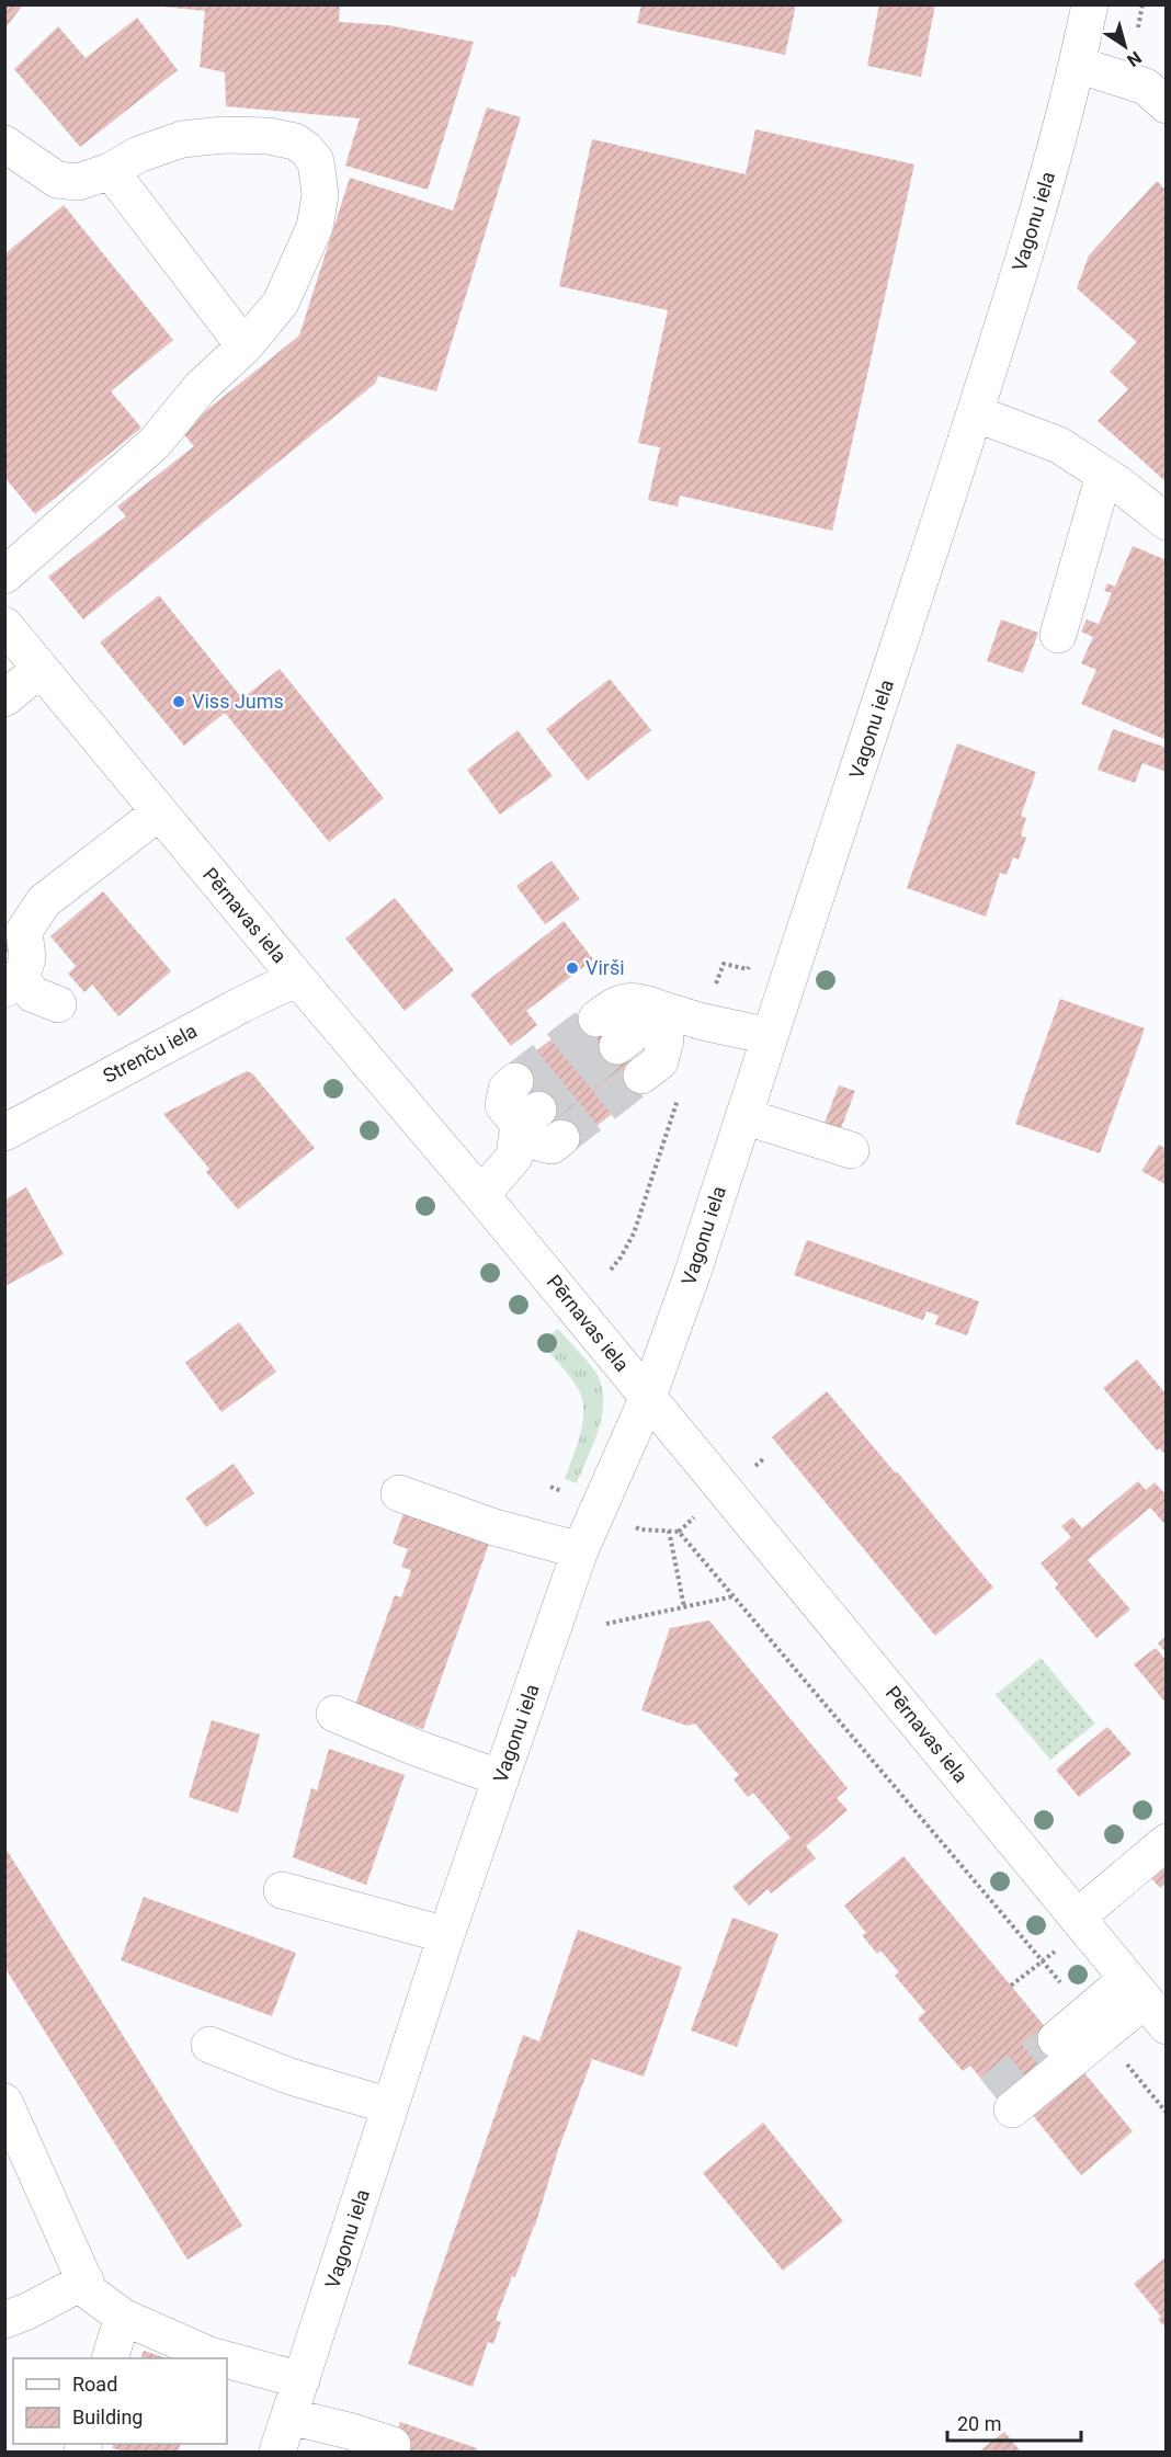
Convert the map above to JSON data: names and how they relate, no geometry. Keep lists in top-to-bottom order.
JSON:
{
  "streets": {
    "street": ["Vagonu iela", "Pērnavas iela", "Strenču iela"]
  },
  "crossings": [
    ["Vagonu iela", "Pērnavas iela"],
    ["Pērnavas iela", "Strenču iela"]
  ],
  "places": ["Viss Jums", "Virši"],
  "legend": ["Road", "Building"],
  "scale_bar": "20 m",
  "north": "bottom right"
}
